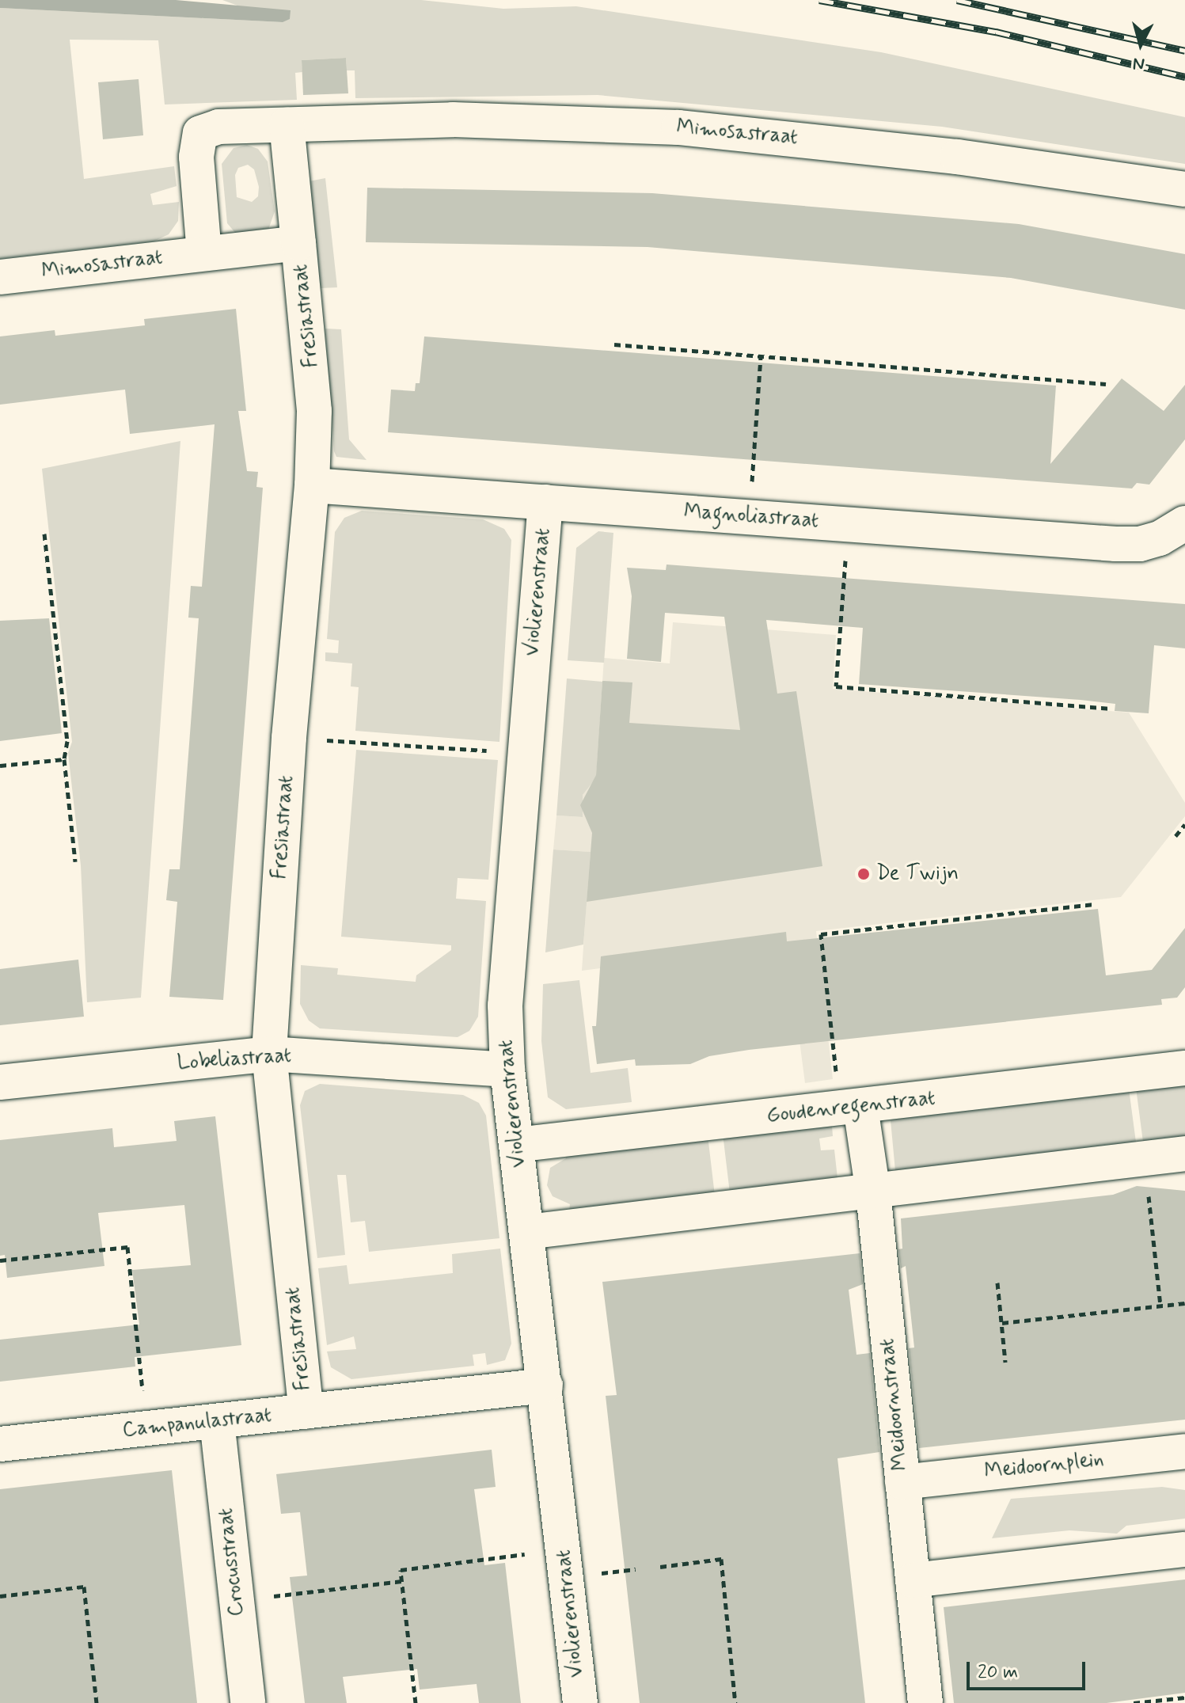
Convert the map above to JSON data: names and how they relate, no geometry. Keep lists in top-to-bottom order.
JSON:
{
  "streets": {
    "street": [
      "Mimosastraat",
      "Fresiastraat",
      "Magnoliastraat",
      "Violierenstraat",
      "Lobeliastraat",
      "Goudenregenstraat",
      "Meidoornstraat",
      "Campanulastraat",
      "Meidoornplein",
      "Crocusstraat"
    ]
  },
  "crossings": [
    ["Mimosastraat", "Fresiastraat"],
    ["Fresiastraat", "Magnoliastraat"],
    ["Fresiastraat", "Lobeliastraat"],
    ["Fresiastraat", "Campanulastraat"],
    ["Magnoliastraat", "Violierenstraat"],
    ["Violierenstraat", "Lobeliastraat"],
    ["Violierenstraat", "Goudenregenstraat"],
    ["Violierenstraat", "Campanulastraat"],
    ["Goudenregenstraat", "Meidoornstraat"],
    ["Meidoornstraat", "Meidoornplein"],
    ["Campanulastraat", "Crocusstraat"]
  ],
  "places": ["De Twijn"],
  "scale_bar": "20 m",
  "north": "bottom"
}
